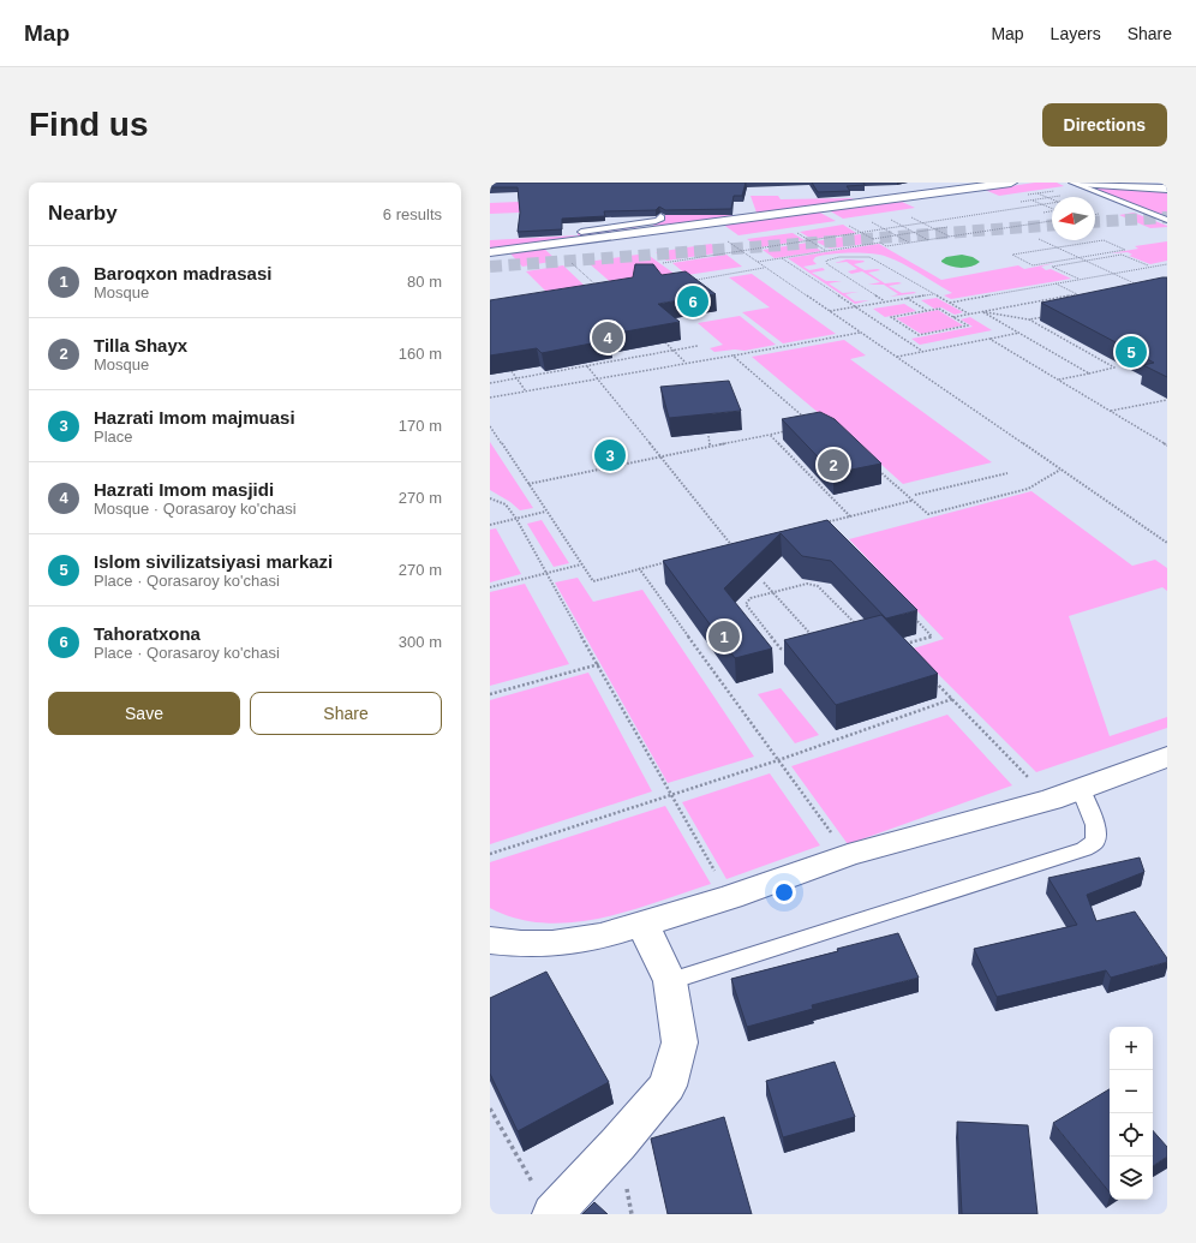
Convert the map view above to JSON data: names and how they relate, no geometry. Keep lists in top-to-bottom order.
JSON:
{
  "north": "left",
  "page": {
    "header": "Map",
    "nav": ["Map", "Layers", "Share"],
    "buttons": [
      "Directions",
      ["Save", "Share"]
    ],
    "title": "Find us",
    "heading": ["Nearby", "6 results"],
    "list": [
      {
        "mark": "1",
        "name": "Baroqxon madrasasi",
        "note": "Mosque",
        "value": "80 m"
      },
      {
        "mark": "2",
        "name": "Tilla Shayx",
        "note": "Mosque",
        "value": "160 m"
      },
      {
        "mark": "3",
        "name": "Hazrati Imom majmuasi",
        "note": "Place",
        "value": "170 m"
      },
      {
        "mark": "4",
        "name": "Hazrati Imom masjidi",
        "note": "Mosque · Qorasaroy ko'chasi",
        "value": "270 m"
      },
      {
        "mark": "5",
        "name": "Islom sivilizatsiyasi markazi",
        "note": "Place · Qorasaroy ko'chasi",
        "value": "270 m"
      },
      {
        "mark": "6",
        "name": "Tahoratxona",
        "note": "Place · Qorasaroy ko'chasi",
        "value": "300 m"
      }
    ],
    "pins": [
      "6",
      "4",
      "5",
      "3",
      "2",
      "1"
    ],
    "map_buttons": ["+", "−"]
  }
}
